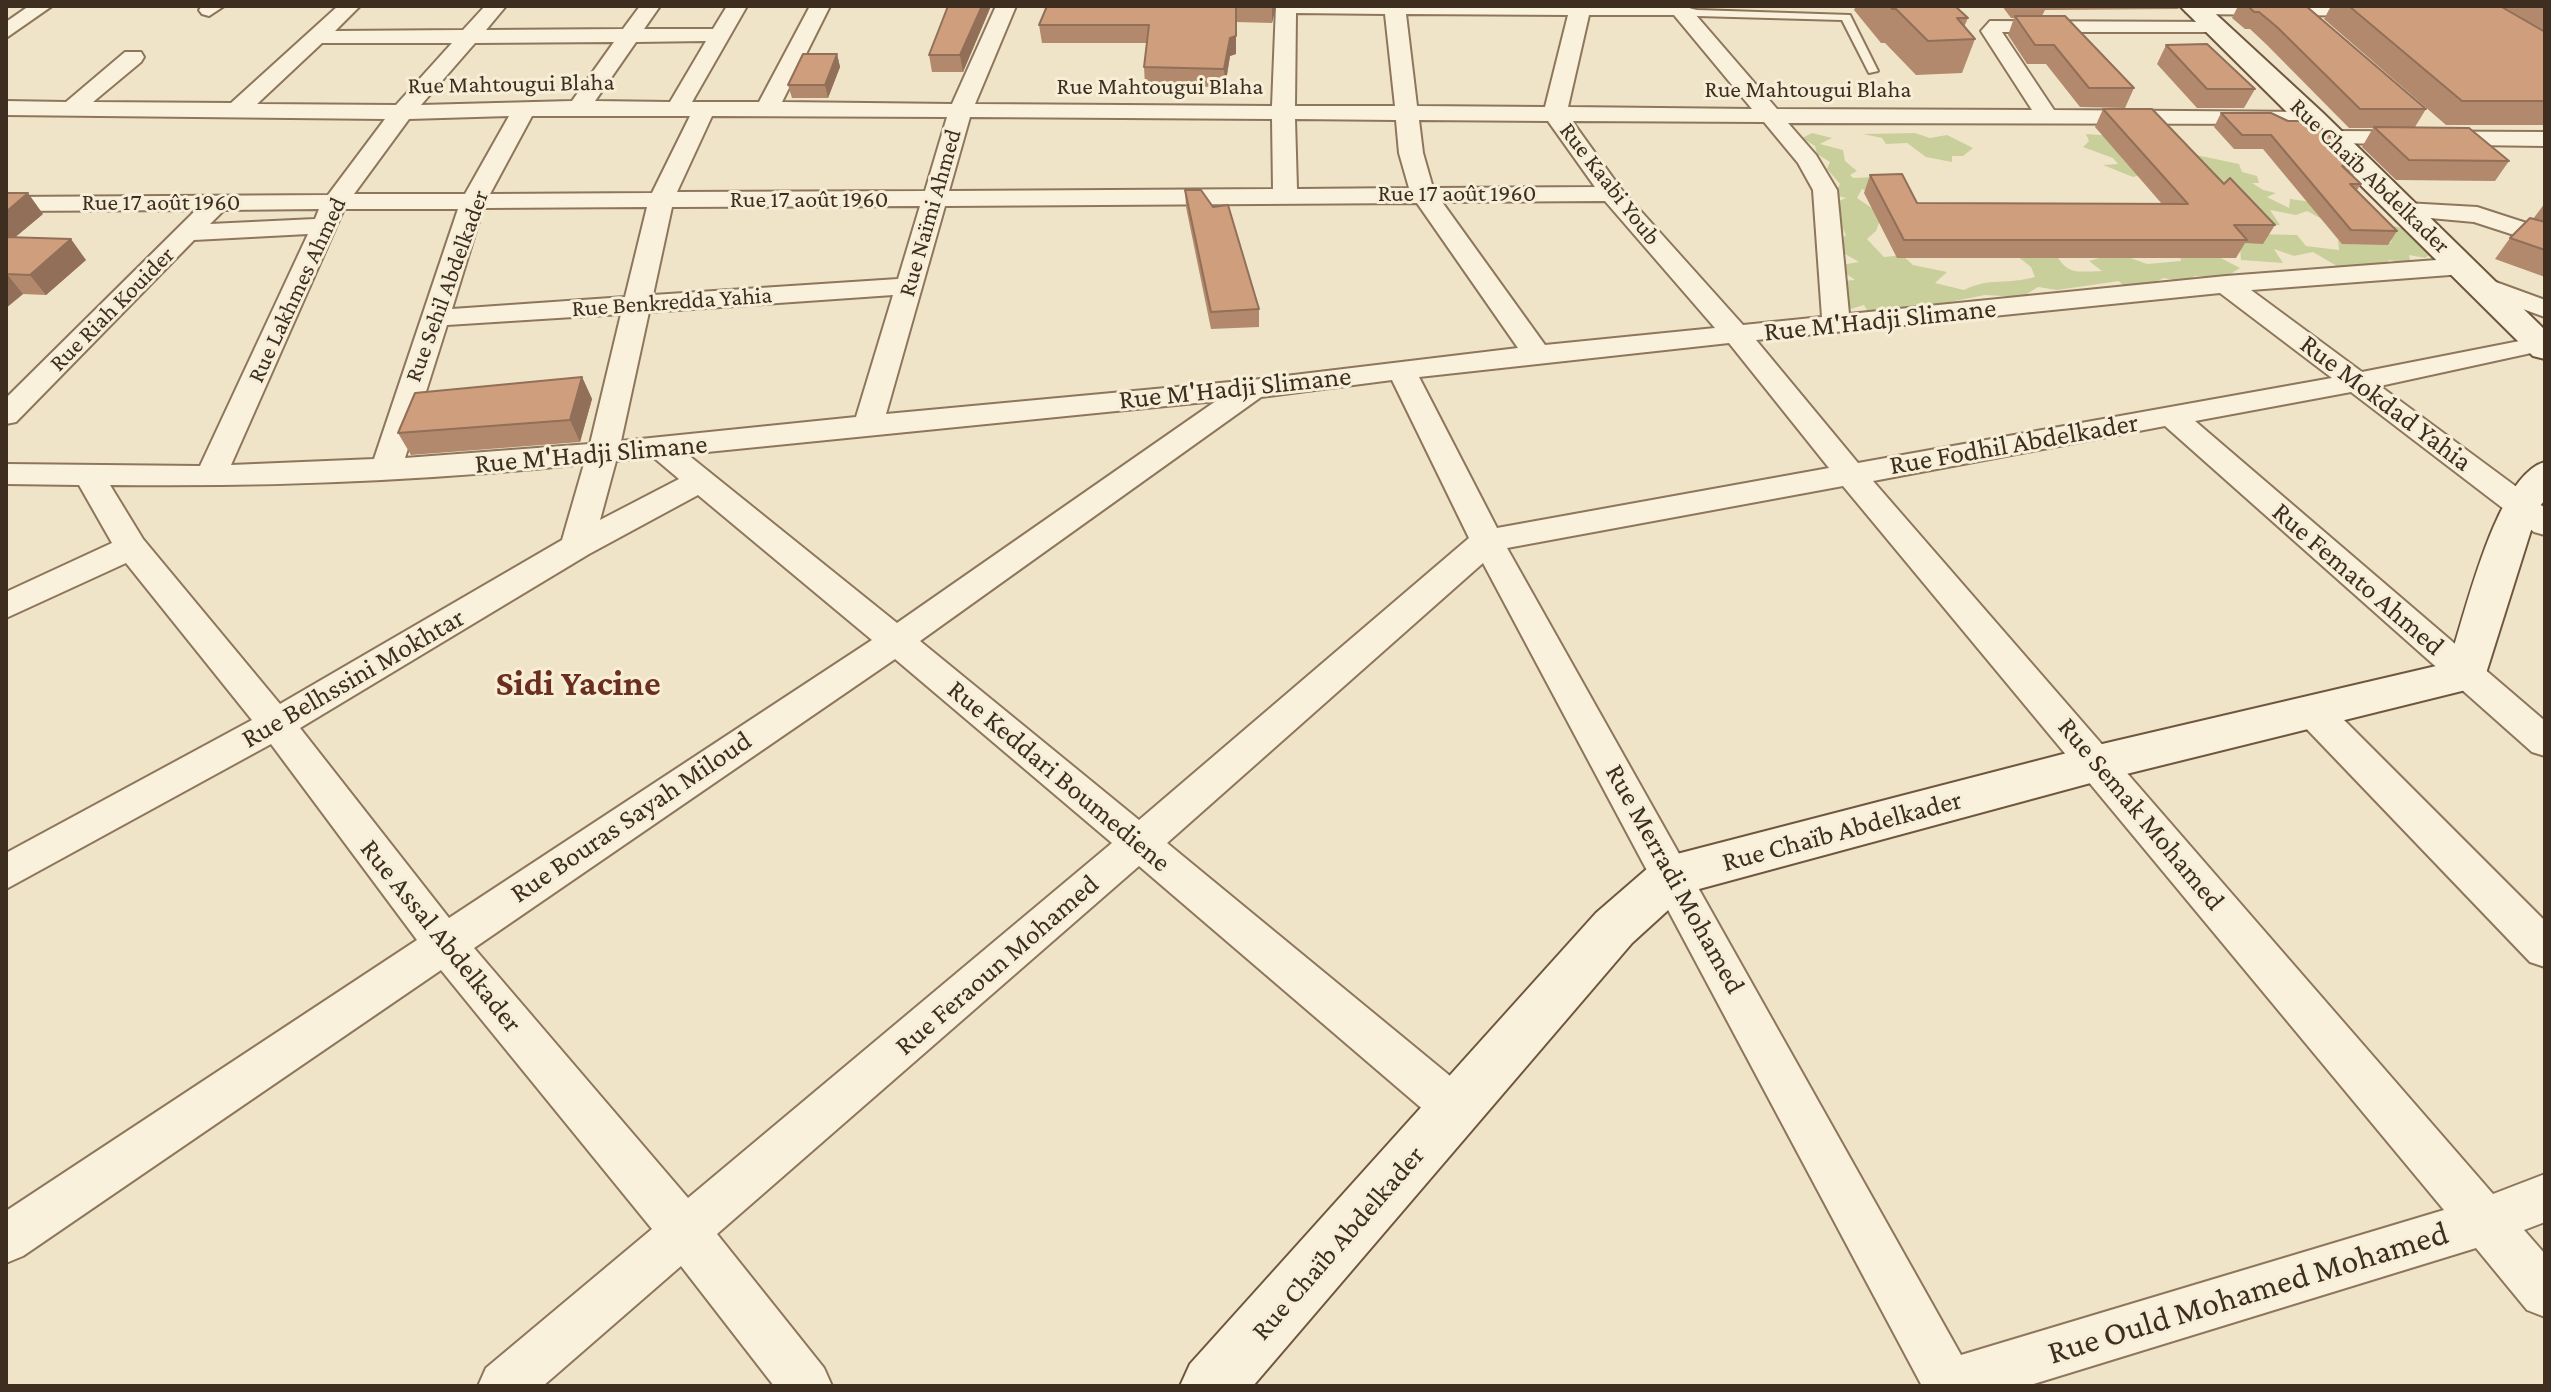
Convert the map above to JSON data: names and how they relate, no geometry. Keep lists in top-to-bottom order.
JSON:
{
  "streets": {
    "street": [
      "Rue Mahtougui Blaha",
      "Rue Chaïb Abdelkader",
      "Rue Kaabi Youb",
      "Rue 17 août 1960",
      "Rue Naïmi Ahmed",
      "Rue Sehil Abdelkader",
      "Rue Lakhmes Ahmed",
      "Rue Benkredda Yahia",
      "Rue Riah Kouider",
      "Rue M'Hadji Slimane",
      "Rue Mokdad Yahia",
      "Rue Fodhil Abdelkader",
      "Rue Femato Ahmed",
      "Rue Belhssini Mokhtar",
      "Rue Keddari Boumediene",
      "Rue Semak Mohamed",
      "Rue Bouras Sayah Miloud",
      "Rue Merradi Mohamed",
      "Rue Assal Abdelkader",
      "Rue Feraoun Mohamed",
      "Rue Ould Mohamed Mohamed"
    ]
  },
  "crossings": [
    ["Rue Mahtougui Blaha", "Rue Chaïb Abdelkader"],
    ["Rue Mahtougui Blaha", "Rue Kaabi Youb"],
    ["Rue Mahtougui Blaha", "Rue Naïmi Ahmed"],
    ["Rue Mahtougui Blaha", "Rue Sehil Abdelkader"],
    ["Rue Mahtougui Blaha", "Rue Lakhmes Ahmed"],
    ["Rue Chaïb Abdelkader", "Rue M'Hadji Slimane"],
    ["Rue Chaïb Abdelkader", "Rue Fodhil Abdelkader"],
    ["Rue Chaïb Abdelkader", "Rue Femato Ahmed"],
    ["Rue Chaïb Abdelkader", "Rue Keddari Boumediene"],
    ["Rue Chaïb Abdelkader", "Rue Semak Mohamed"],
    ["Rue Chaïb Abdelkader", "Rue Merradi Mohamed"],
    ["Rue Kaabi Youb", "Rue 17 août 1960"],
    ["Rue Kaabi Youb", "Rue M'Hadji Slimane"],
    ["Rue Kaabi Youb", "Rue Semak Mohamed"],
    ["Rue 17 août 1960", "Rue Naïmi Ahmed"],
    ["Rue 17 août 1960", "Rue Sehil Abdelkader"],
    ["Rue 17 août 1960", "Rue Lakhmes Ahmed"],
    ["Rue 17 août 1960", "Rue Riah Kouider"],
    ["Rue Naïmi Ahmed", "Rue Benkredda Yahia"],
    ["Rue Naïmi Ahmed", "Rue M'Hadji Slimane"],
    ["Rue Sehil Abdelkader", "Rue Benkredda Yahia"],
    ["Rue Sehil Abdelkader", "Rue M'Hadji Slimane"],
    ["Rue Lakhmes Ahmed", "Rue M'Hadji Slimane"],
    ["Rue M'Hadji Slimane", "Rue Mokdad Yahia"],
    ["Rue M'Hadji Slimane", "Rue Keddari Boumediene"],
    ["Rue M'Hadji Slimane", "Rue Semak Mohamed"],
    ["Rue M'Hadji Slimane", "Rue Bouras Sayah Miloud"],
    ["Rue M'Hadji Slimane", "Rue Merradi Mohamed"],
    ["Rue M'Hadji Slimane", "Rue Assal Abdelkader"],
    ["Rue Mokdad Yahia", "Rue Fodhil Abdelkader"],
    ["Rue Fodhil Abdelkader", "Rue Femato Ahmed"],
    ["Rue Fodhil Abdelkader", "Rue Semak Mohamed"],
    ["Rue Fodhil Abdelkader", "Rue Merradi Mohamed"],
    ["Rue Fodhil Abdelkader", "Rue Feraoun Mohamed"],
    ["Rue Belhssini Mokhtar", "Rue Keddari Boumediene"],
    ["Rue Belhssini Mokhtar", "Rue Assal Abdelkader"],
    ["Rue Keddari Boumediene", "Rue Bouras Sayah Miloud"],
    ["Rue Keddari Boumediene", "Rue Feraoun Mohamed"],
    ["Rue Semak Mohamed", "Rue Ould Mohamed Mohamed"],
    ["Rue Bouras Sayah Miloud", "Rue Assal Abdelkader"],
    ["Rue Merradi Mohamed", "Rue Feraoun Mohamed"],
    ["Rue Merradi Mohamed", "Rue Ould Mohamed Mohamed"],
    ["Rue Assal Abdelkader", "Rue Feraoun Mohamed"]
  ],
  "districts": ["Sidi Yacine"]
}
